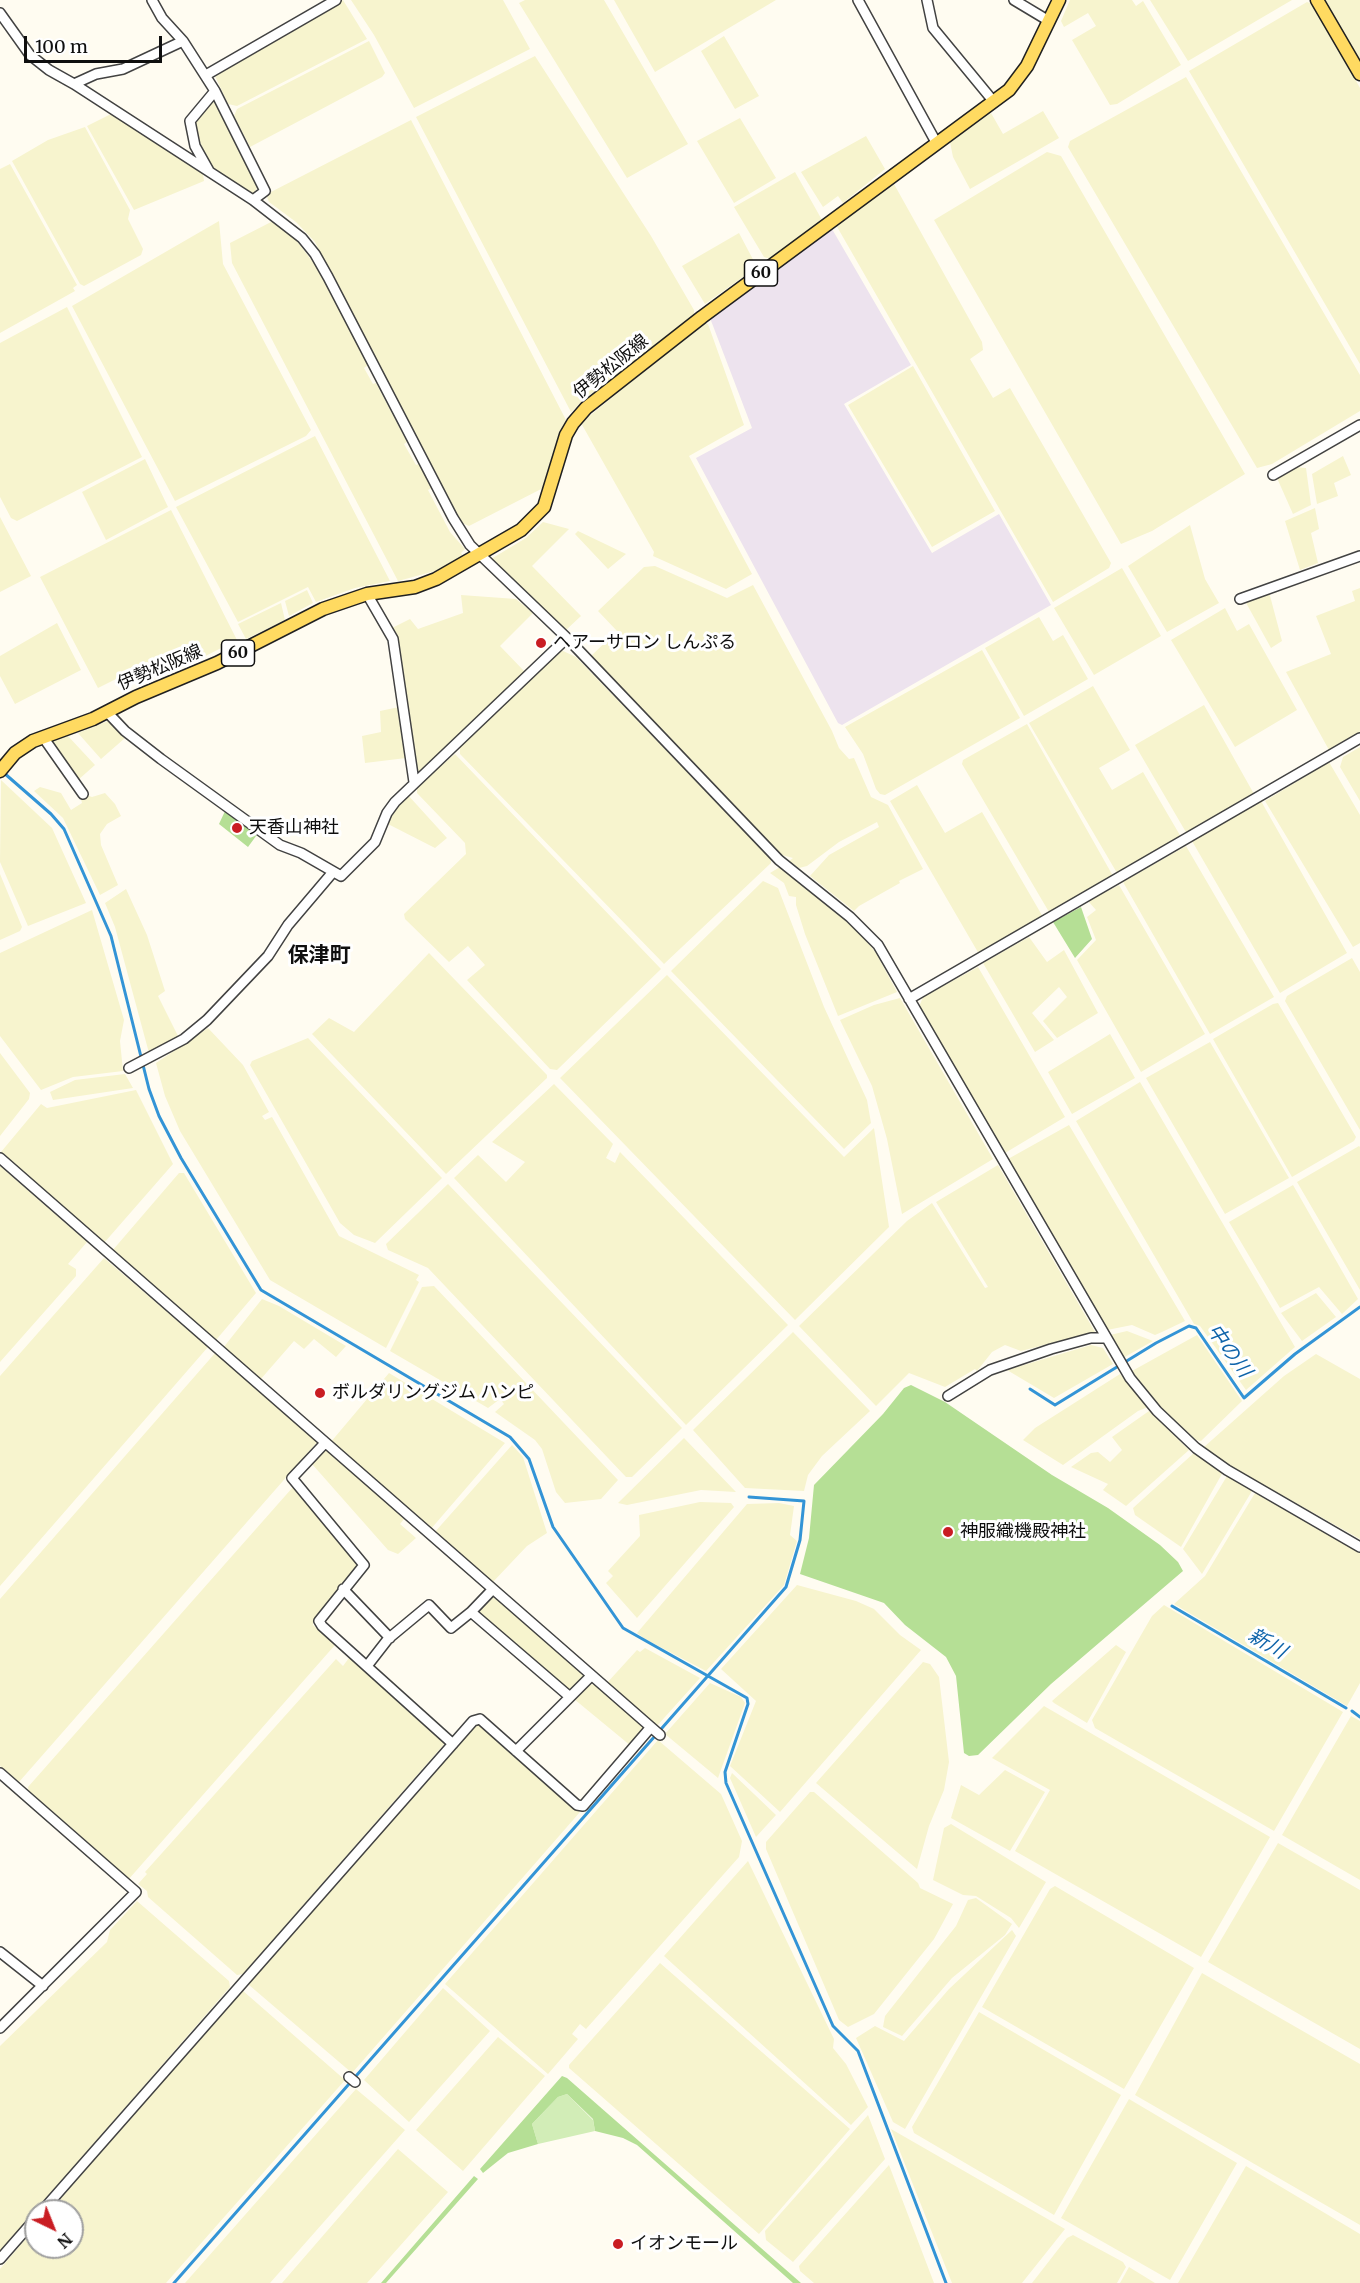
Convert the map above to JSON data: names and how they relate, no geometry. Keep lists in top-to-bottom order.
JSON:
{
  "streets": {
    "main road": ["60", "伊勢松阪線"]
  },
  "districts": ["保津町"],
  "water": ["中の川", "新川"],
  "places": [
    "ヘアーサロン しんぷる",
    "天香山神社",
    "ボルダリングジム ハンピ",
    "神服織機殿神社",
    "イオンモール"
  ],
  "scale_bar": "100 m",
  "north": "bottom right"
}
